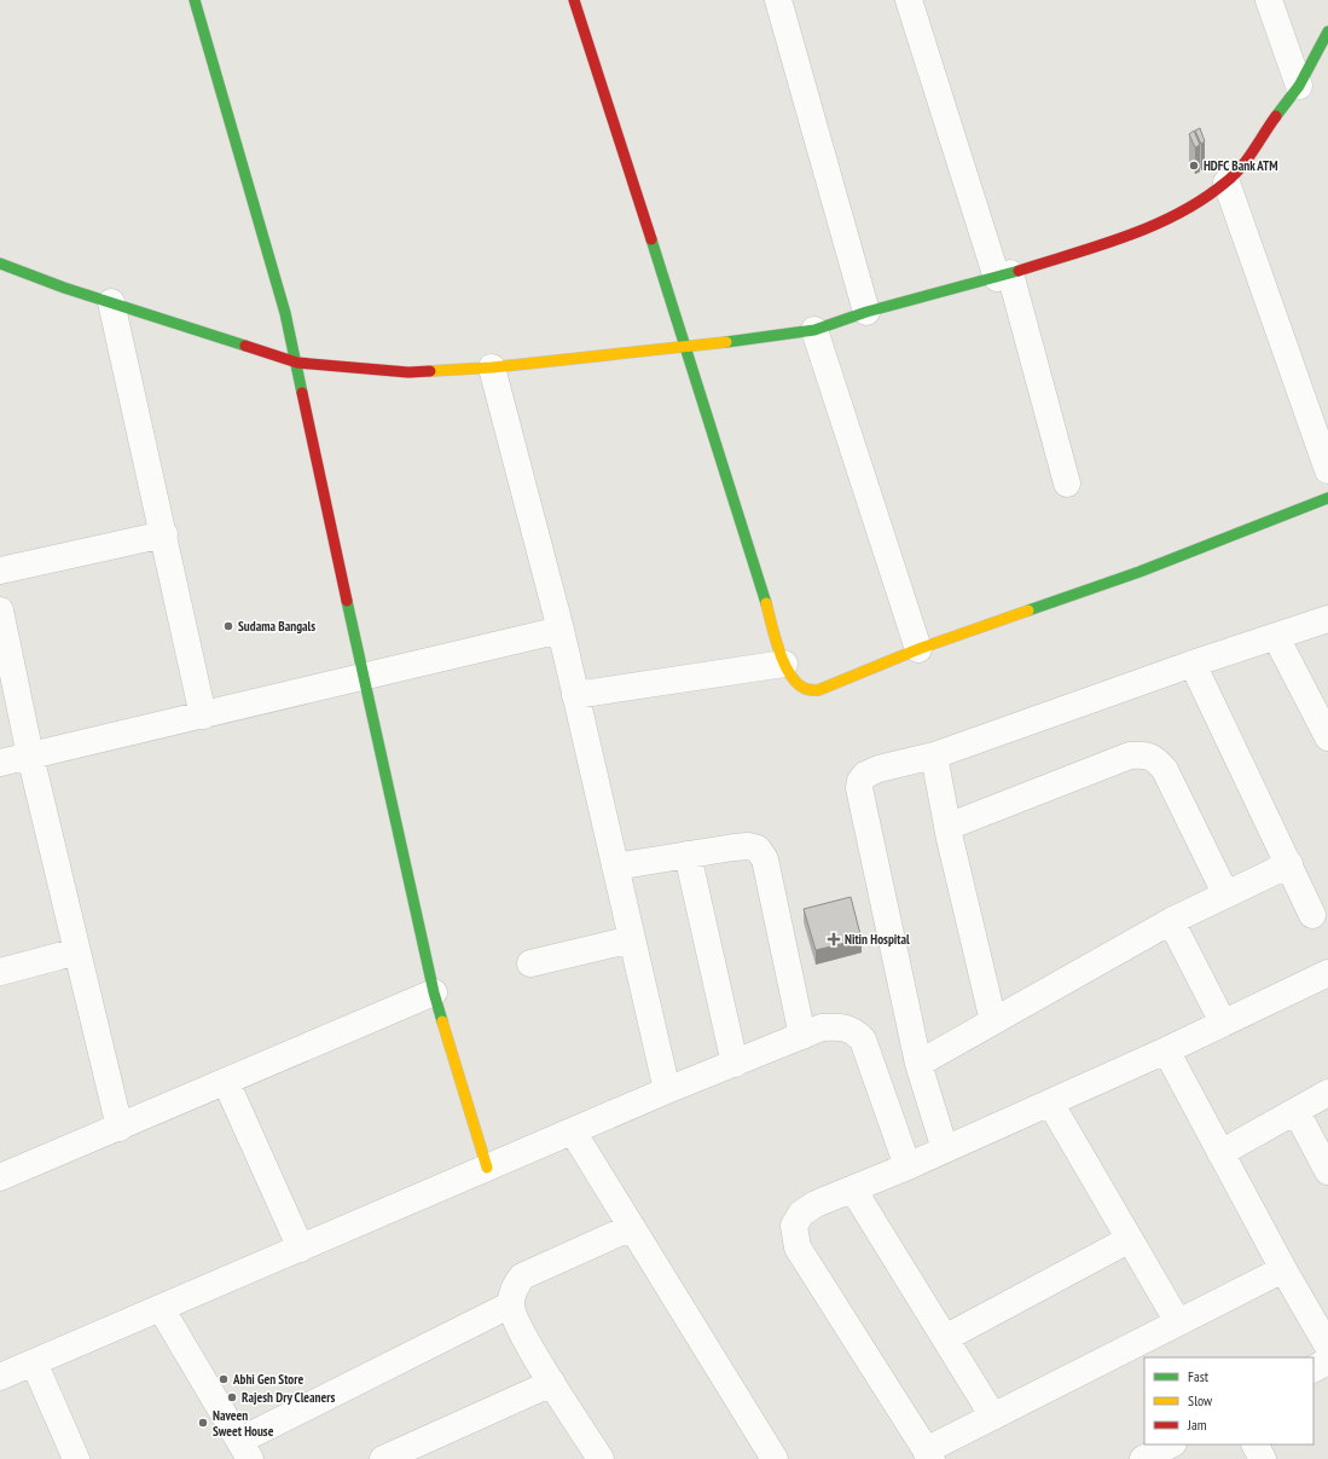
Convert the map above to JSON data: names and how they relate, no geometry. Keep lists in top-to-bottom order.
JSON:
{
  "places": {
    "other": [
      "HDFC Bank ATM",
      "Sudama Bangals",
      "Abhi Gen Store",
      "Rajesh Dry Cleaners",
      "Naveen Sweet House"
    ],
    "health": ["Nitin Hospital"]
  },
  "legend": ["Fast", "Slow", "Jam"]
}
